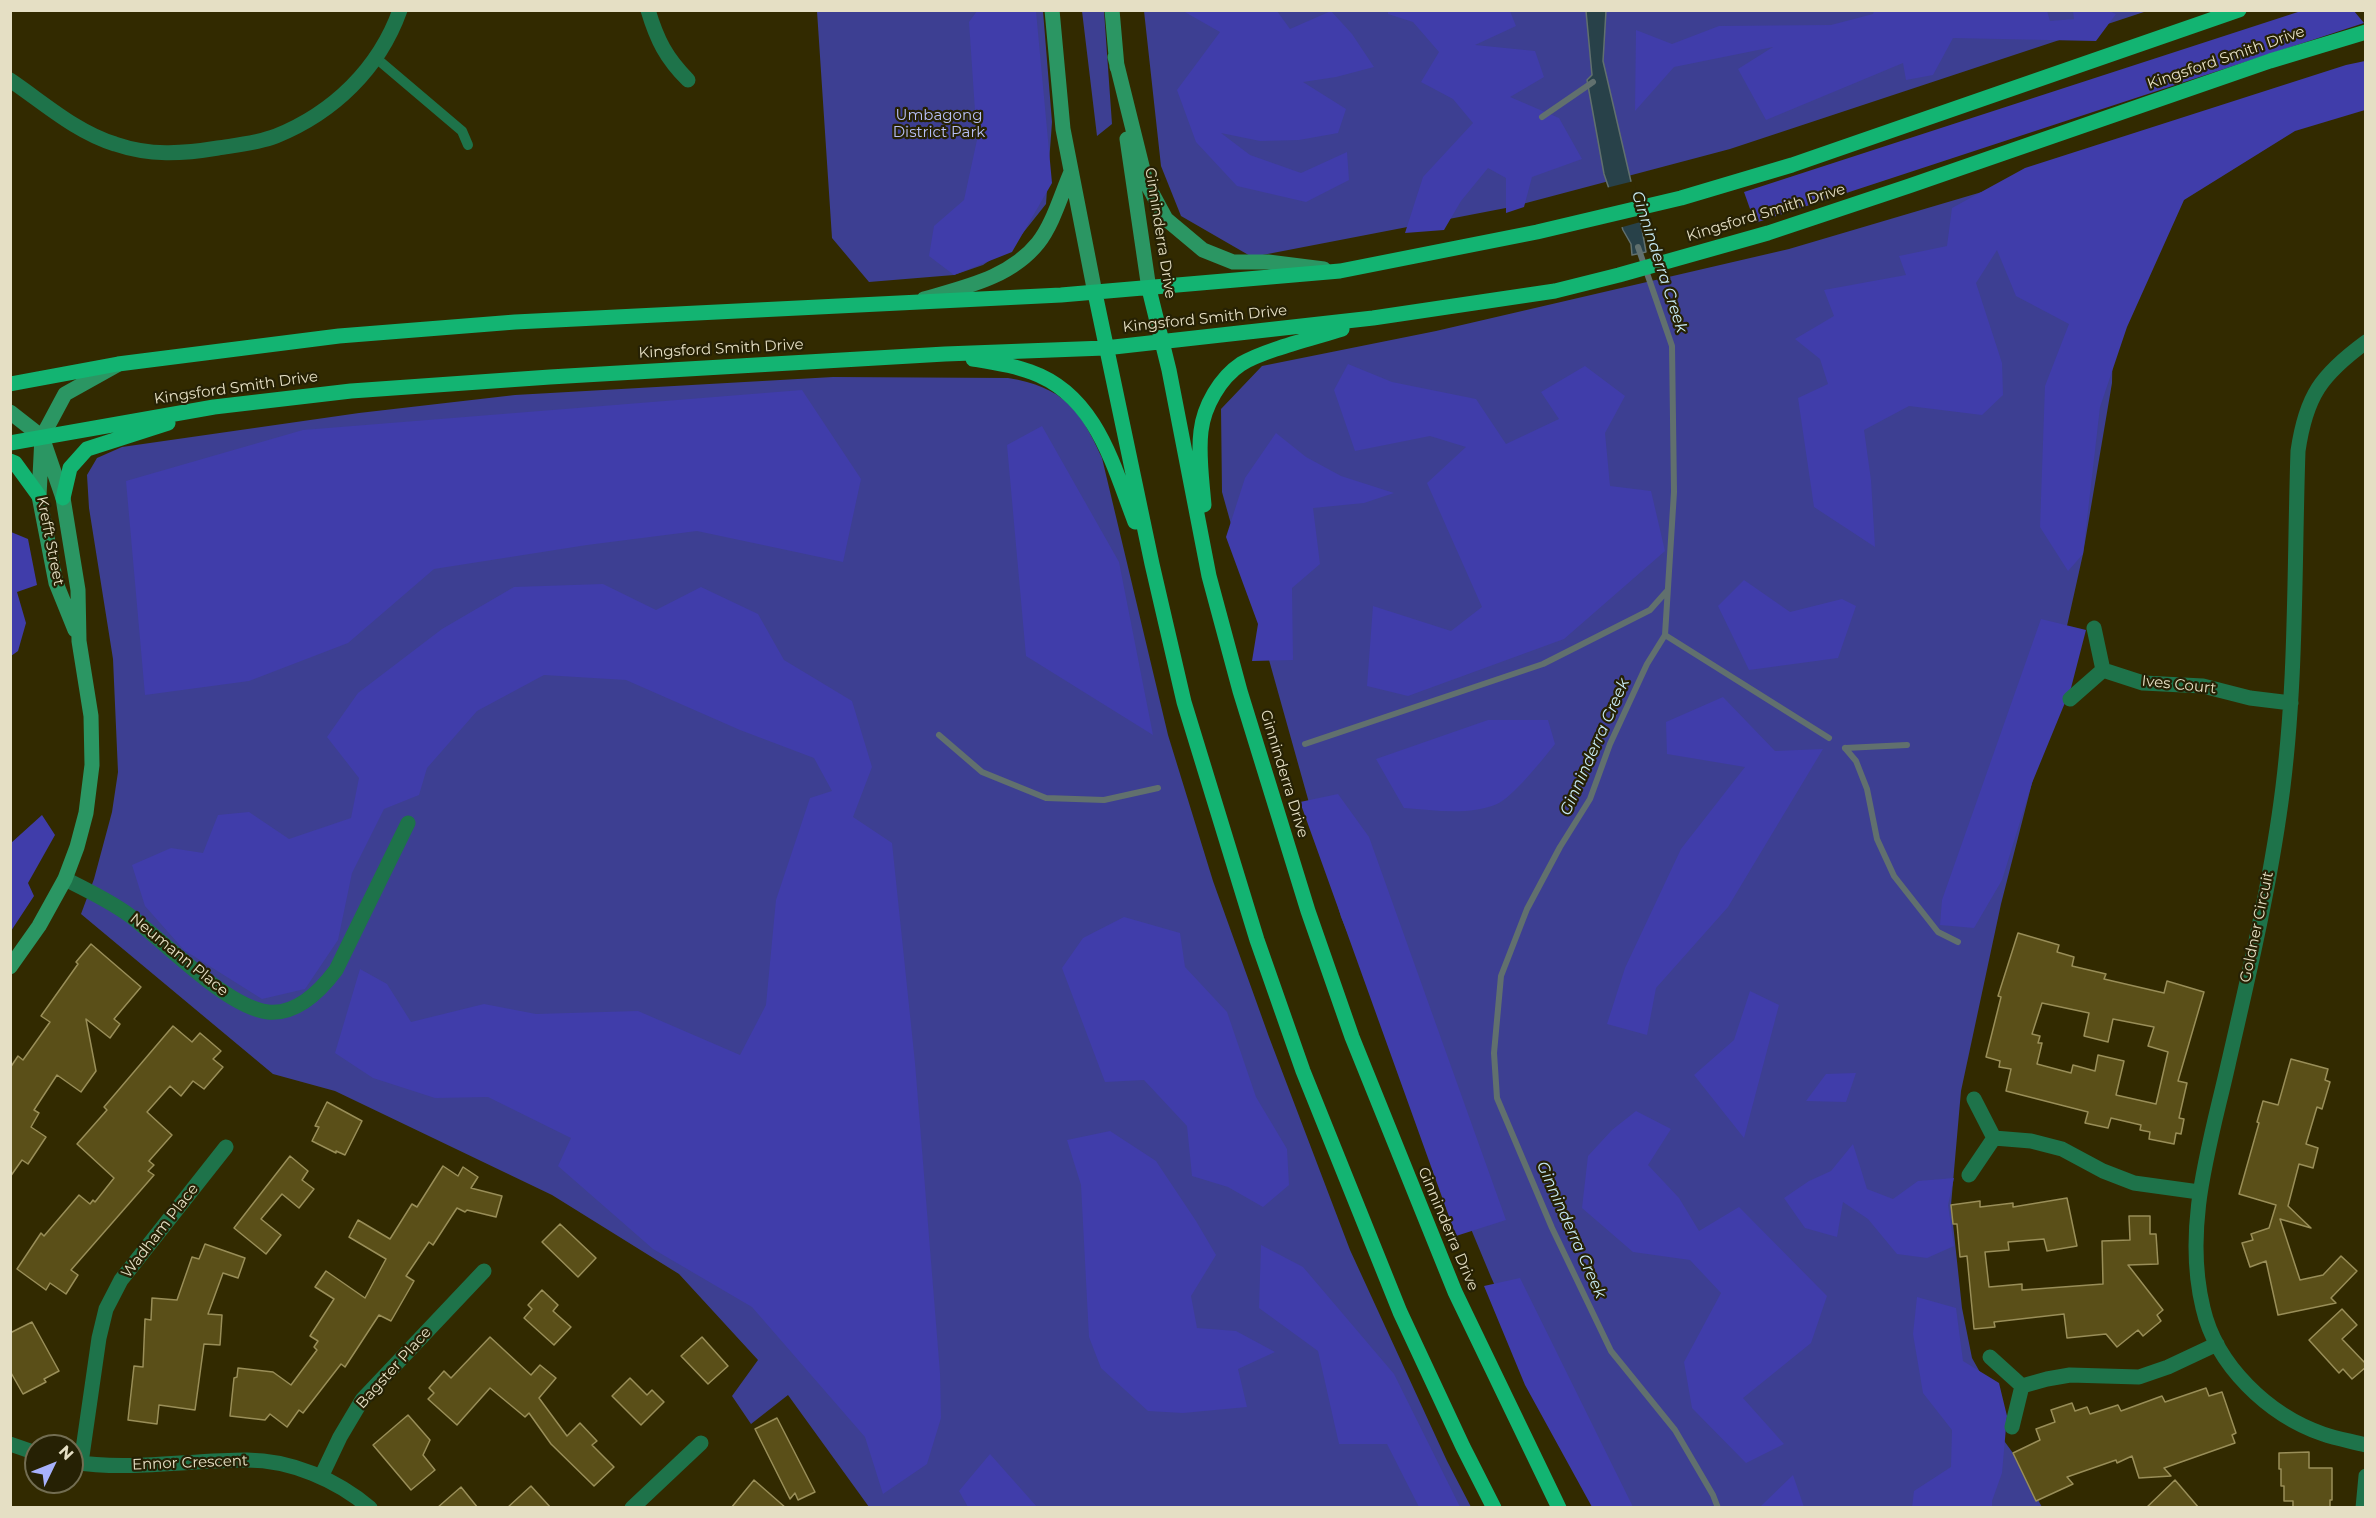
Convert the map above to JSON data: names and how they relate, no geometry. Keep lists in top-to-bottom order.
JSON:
{
  "streets": {
    "main road": ["Kingsford Smith Drive", "Ginninderra Drive", "Krefft Street"],
    "street": [
      "Ives Court",
      "Goldner Circuit",
      "Neumann Place",
      "Wadham Place",
      "Bagster Place",
      "Ennor Crescent"
    ]
  },
  "crossings": [
    ["Kingsford Smith Drive", "Ginninderra Drive"],
    ["Kingsford Smith Drive", "Krefft Street"],
    ["Krefft Street", "Neumann Place"],
    ["Ives Court", "Goldner Circuit"],
    ["Bagster Place", "Ennor Crescent"]
  ],
  "water": ["Ginninderra Creek"],
  "parks": ["Umbagong District Park"],
  "north": "top right"
}
